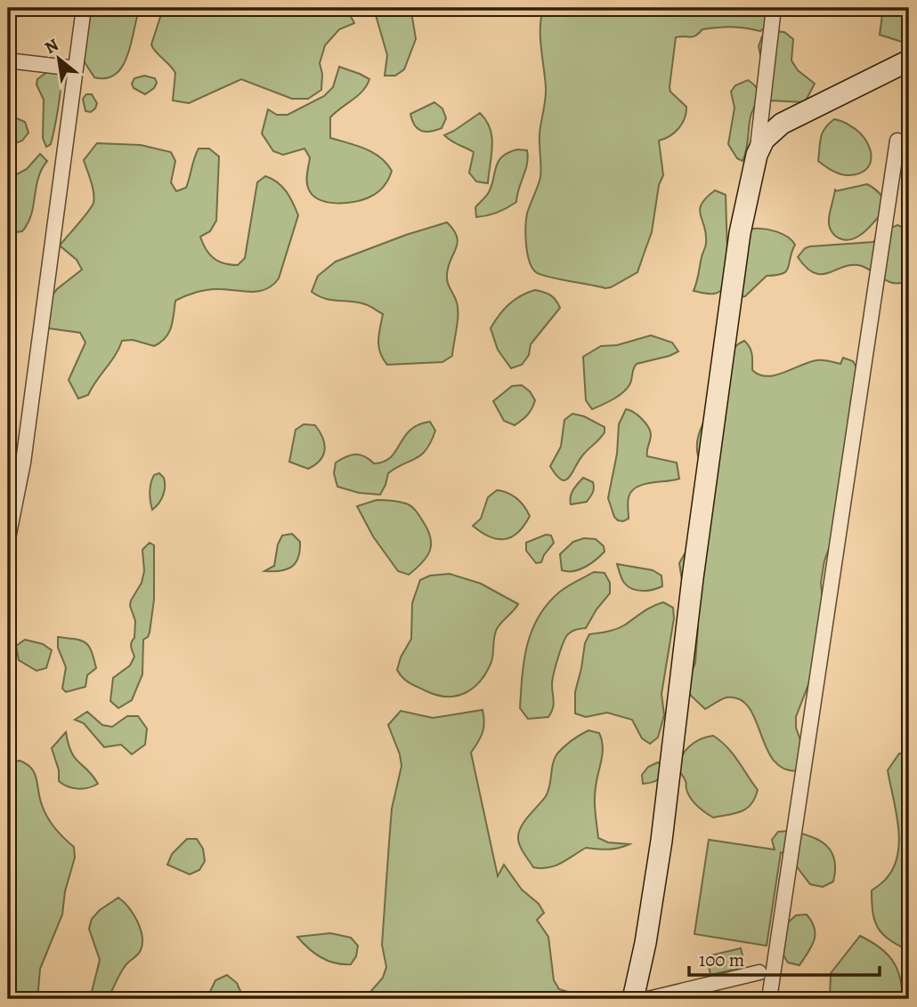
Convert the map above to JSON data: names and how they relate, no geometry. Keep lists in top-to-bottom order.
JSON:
{
  "scale_bar": "100 m",
  "north": "top left"
}
